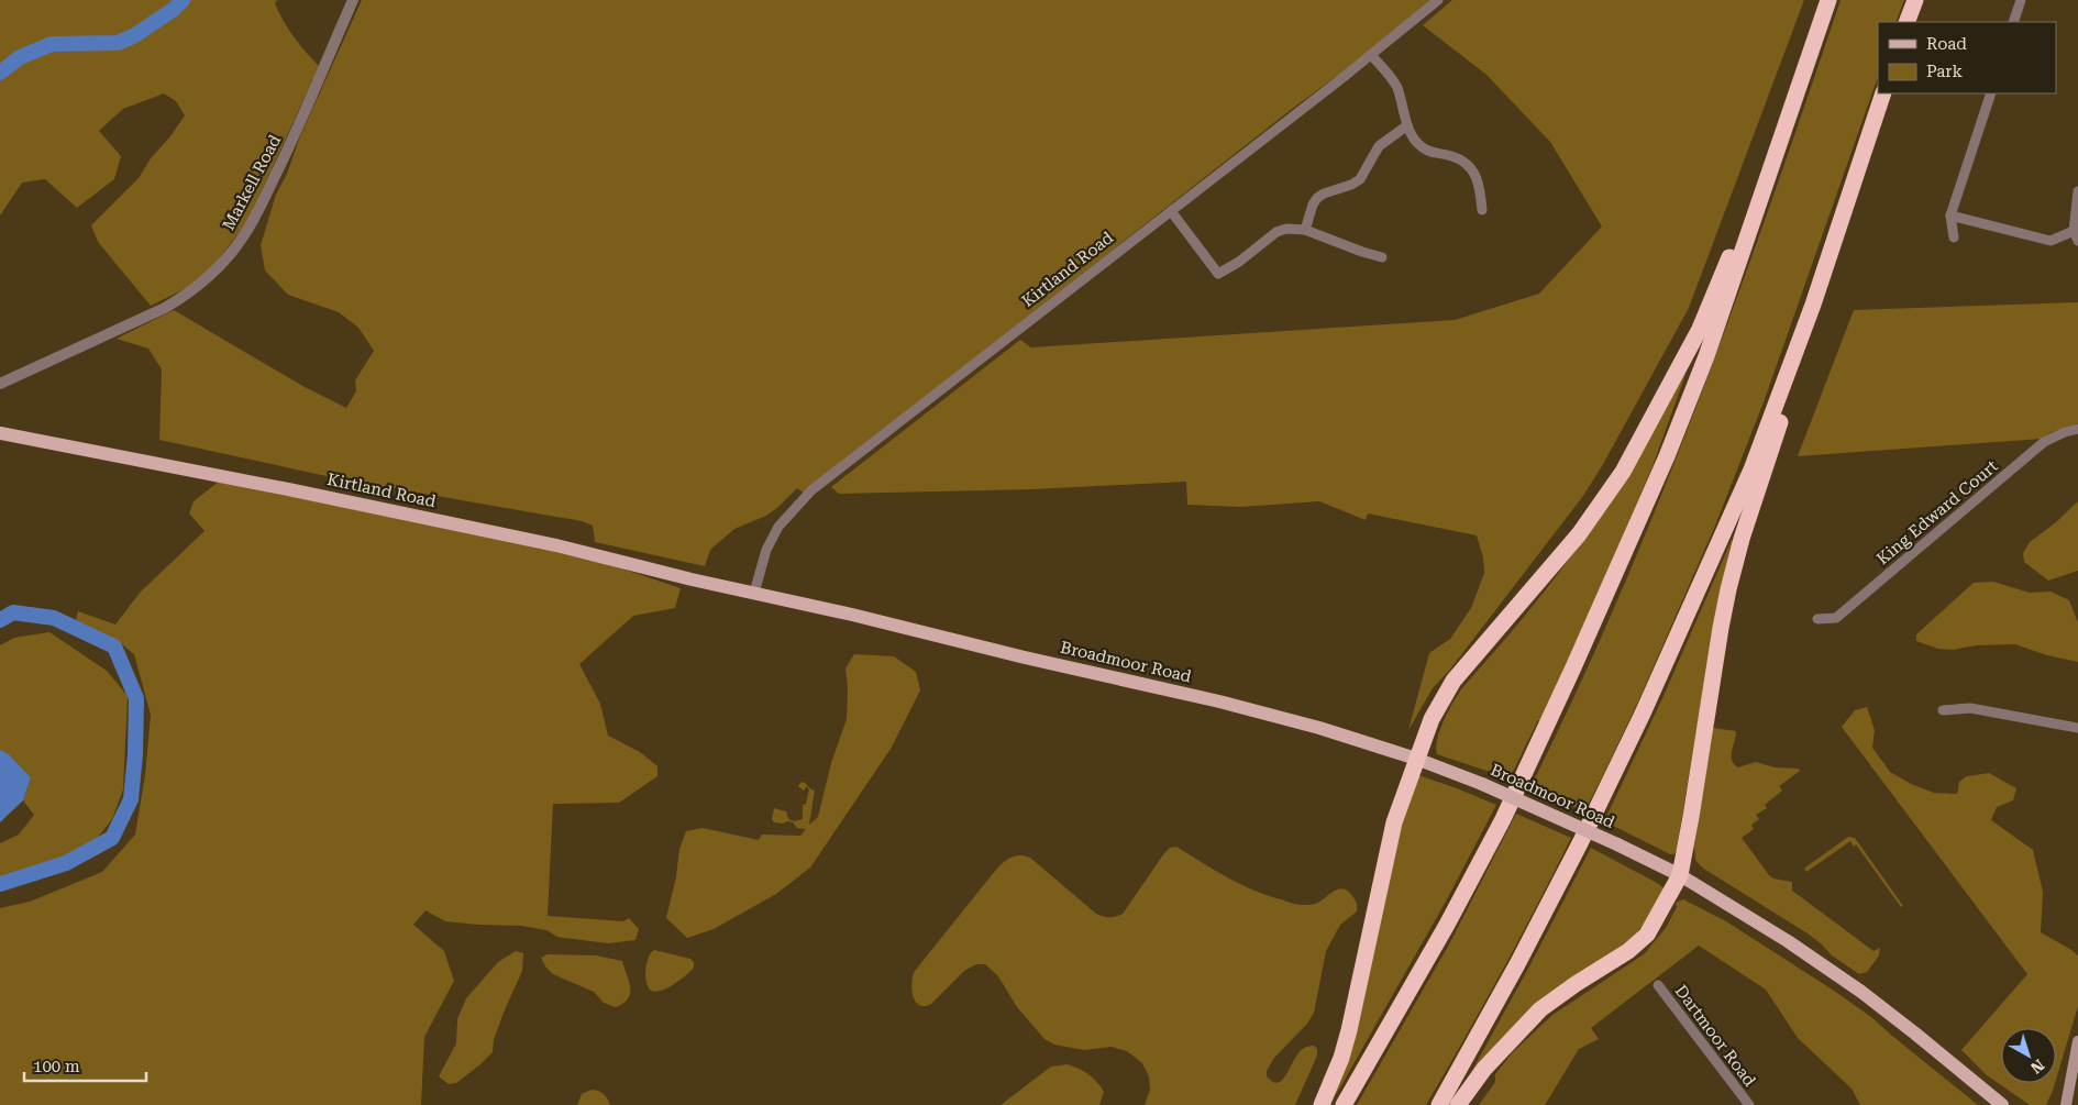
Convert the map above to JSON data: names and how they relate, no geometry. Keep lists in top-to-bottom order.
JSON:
{
  "streets": {
    "main road": ["Kirtland Road", "Broadmoor Road"],
    "street": ["Markell Road", "King Edward Court", "Dartmoor Road"]
  },
  "crossings": [
    ["Kirtland Road", "Broadmoor Road"]
  ],
  "legend": ["Road", "Park"],
  "scale_bar": "100 m",
  "north": "bottom right"
}
